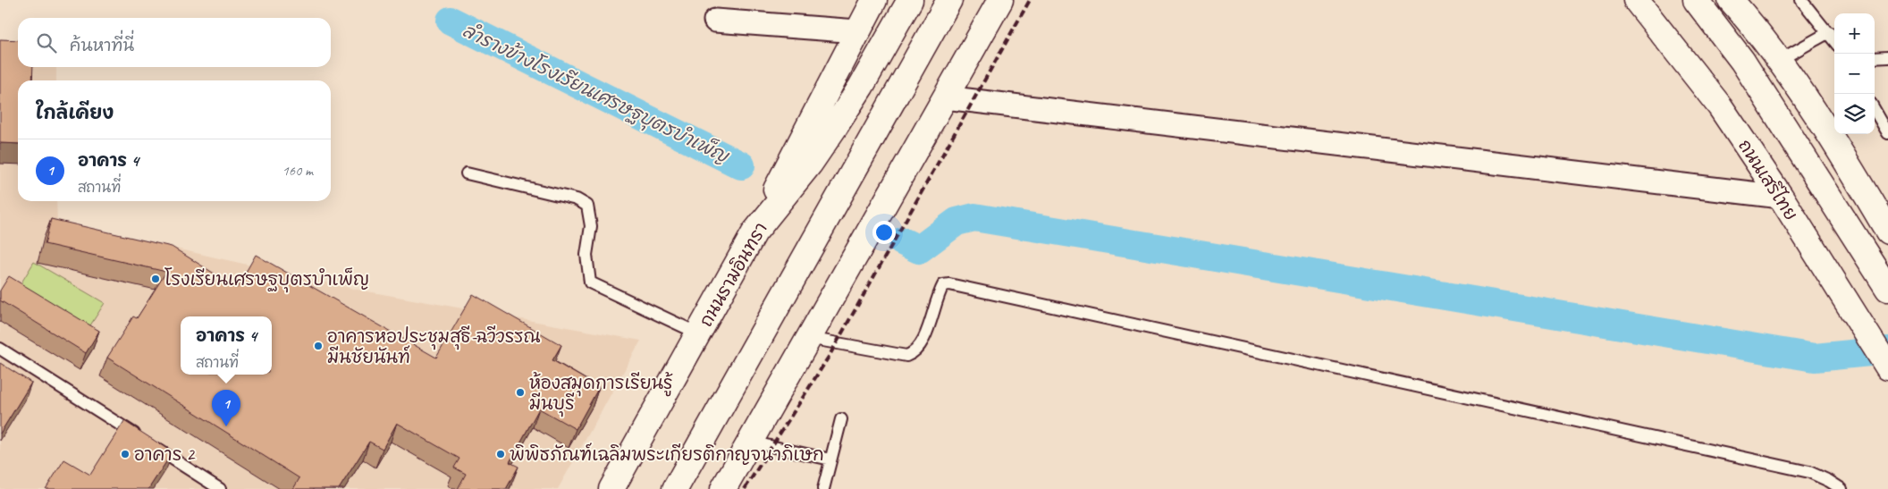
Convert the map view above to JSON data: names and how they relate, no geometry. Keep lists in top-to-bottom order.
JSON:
{
  "streets": {
    "main road": ["ถนนเสรีไทย", "ถนนรามอินทรา"]
  },
  "water": ["ลำรางข้างโรงเรียนเศรษฐบุตรบำเพ็ญ"],
  "places": [
    "โรงเรียนเศรษฐบุตรบำเพ็ญ",
    "อาคารหอประชุมสุธี-ฉวีวรรณ มีนชัยนันท์",
    "ห้องสมุดการเรียนรู้ มีนบุรี",
    "อาคาร 2",
    "พิพิธภัณฑ์เฉลิมพระเกียรติกาญจนาภิเษก"
  ],
  "page": {
    "map_buttons": ["+", "−"],
    "search": "ค้นหาที่นี่",
    "heading": "ใกล้เคียง",
    "list": [
      {
        "mark": "1",
        "name": "อาคาร 4",
        "note": "สถานที่",
        "value": "160 m"
      }
    ],
    "popup": ["อาคาร 4", "สถานที่"],
    "pins": "1"
  }
}
